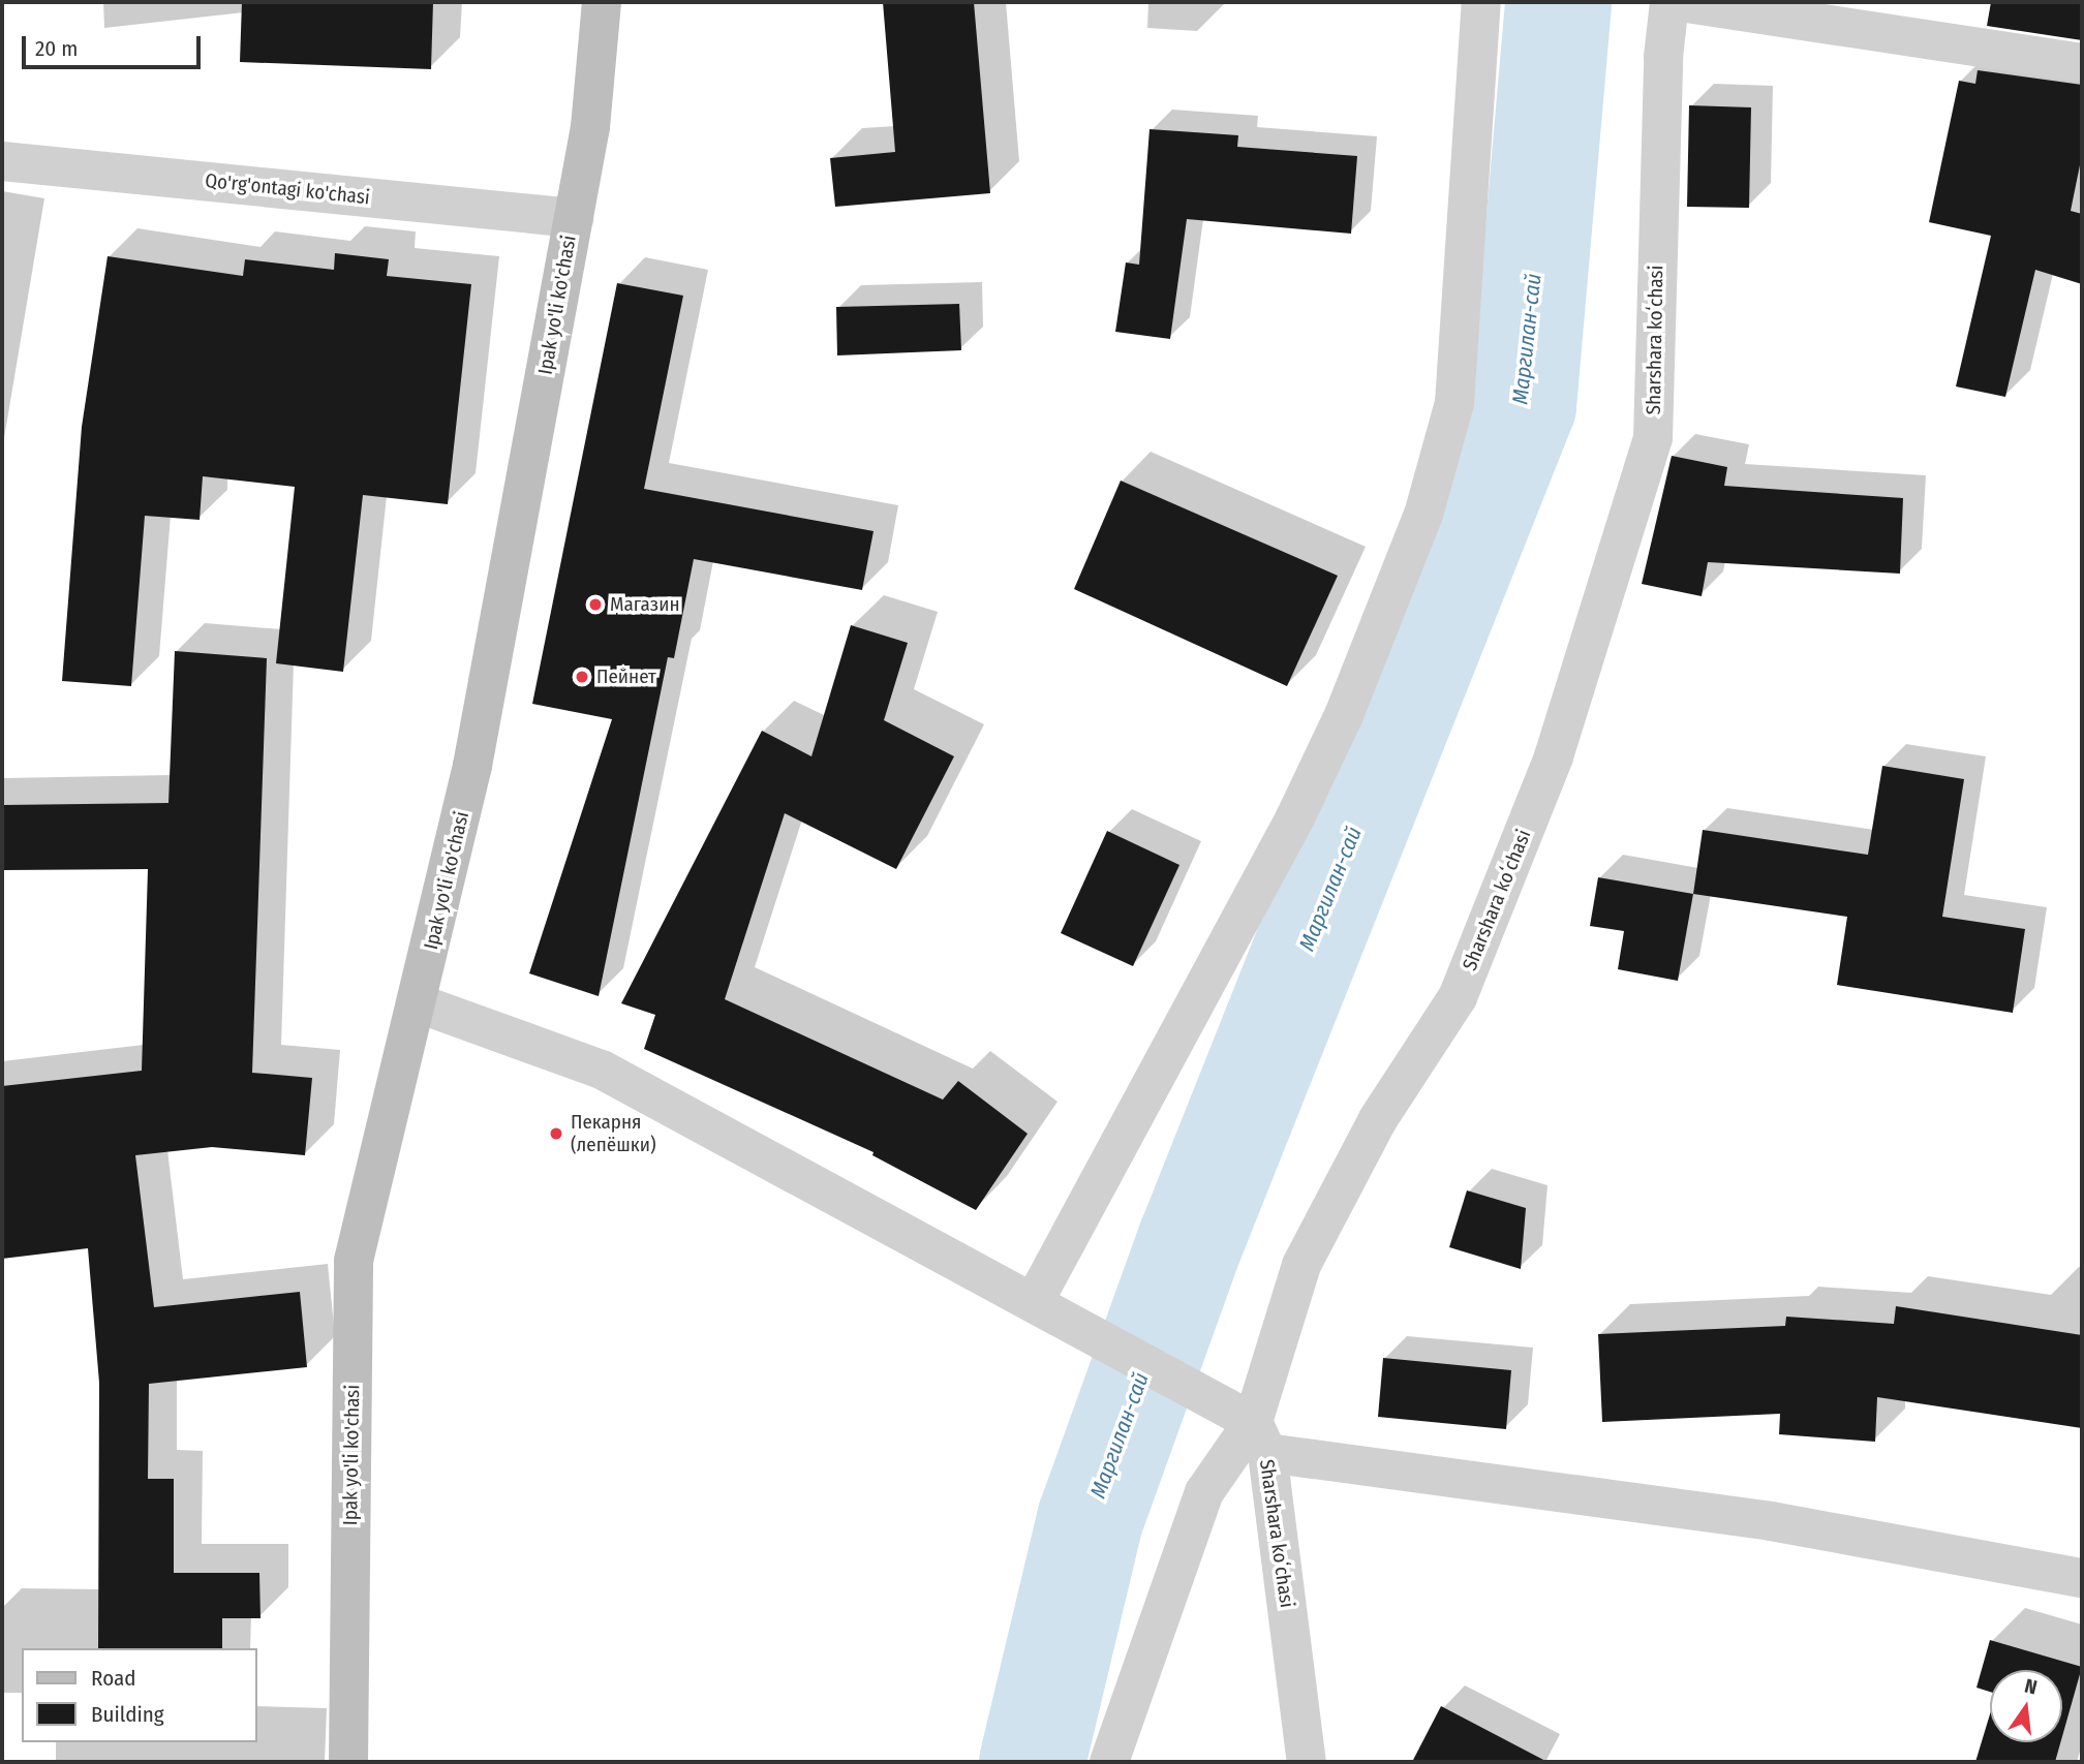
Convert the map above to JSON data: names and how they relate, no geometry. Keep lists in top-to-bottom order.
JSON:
{
  "streets": {
    "main road": ["Ipak yo'li ko'chasi"],
    "street": ["Qo'rg'ontagi ko'chasi", "Sharshara koʻchasi"]
  },
  "crossings": [
    ["Qo'rg'ontagi ko'chasi", "Ipak yo'li ko'chasi"]
  ],
  "water": ["Маргилан-сай"],
  "places": ["Магазин", "Пейнет", "Пекарня (лепёшки)"],
  "legend": ["Road", "Building"],
  "scale_bar": "20 m",
  "north": "top"
}
